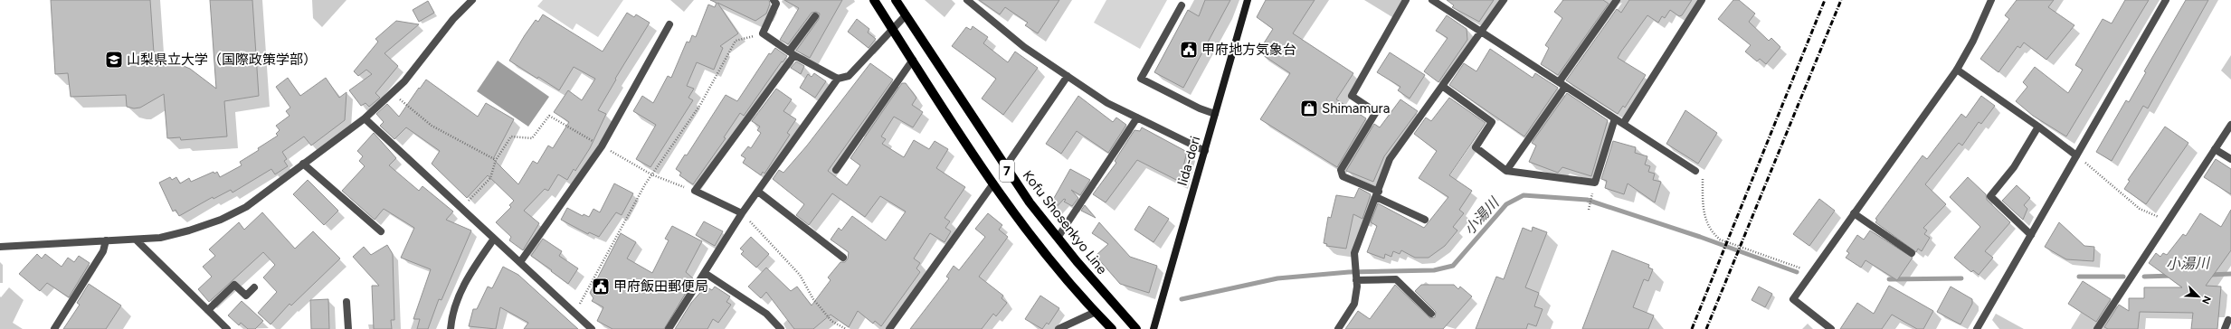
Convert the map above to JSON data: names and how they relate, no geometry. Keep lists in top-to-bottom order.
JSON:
{
  "streets": {
    "main road": ["Iida-dori", "7", "Kofu Shosenkyo Line"]
  },
  "water": ["小湯川"],
  "places": {
    "public building": ["甲府地方気象台", "甲府飯田郵便局"],
    "school or university": ["山梨県立大学（国際政策学部）"],
    "shop": ["Shimamura"]
  },
  "north": "bottom right"
}
